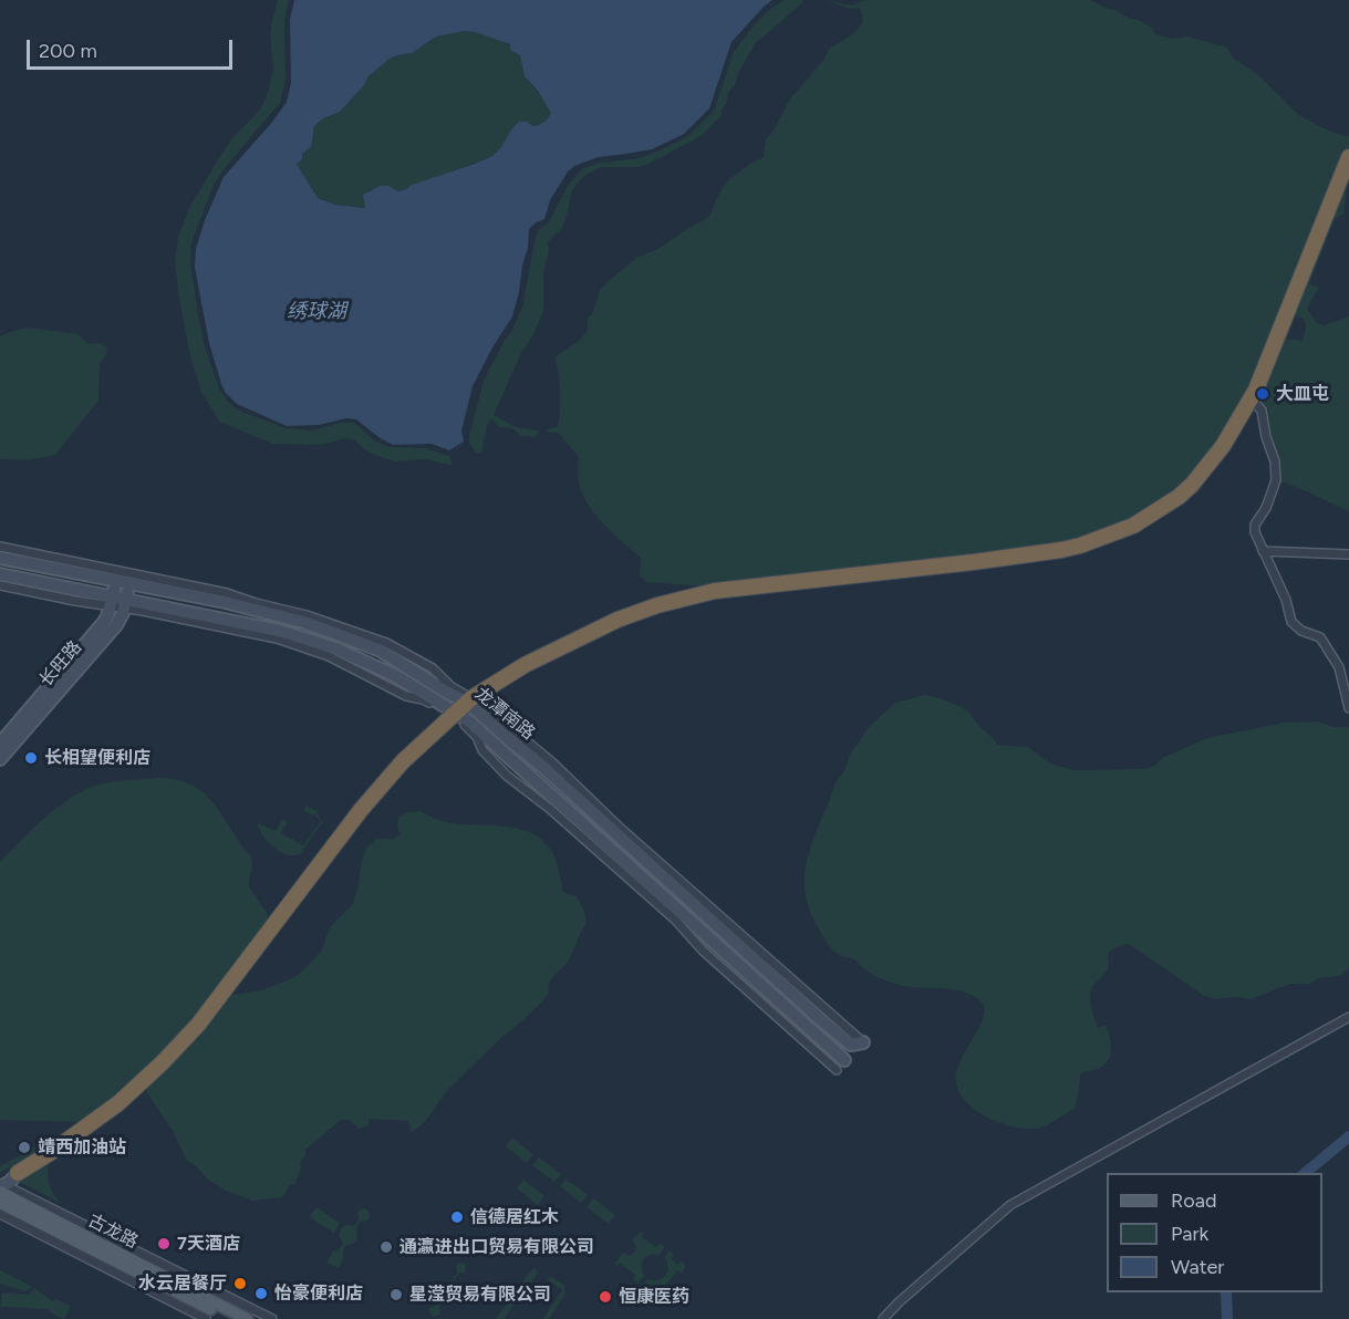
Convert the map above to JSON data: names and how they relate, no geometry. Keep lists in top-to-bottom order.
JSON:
{
  "streets": {
    "main road": ["长旺路", "龙潭南路", "古龙路"]
  },
  "crossings": [
    ["长旺路", "龙潭南路"]
  ],
  "water": ["绣球湖"],
  "places": [
    "大皿屯",
    "长相望便利店",
    "靖西加油站",
    "信德居红木",
    "7天酒店",
    "通瀛进出口贸易有限公司",
    "水云居餐厅",
    "怡豪便利店",
    "星滢贸易有限公司",
    "恒康医药"
  ],
  "legend": ["Road", "Park", "Water"],
  "scale_bar": "200 m"
}
